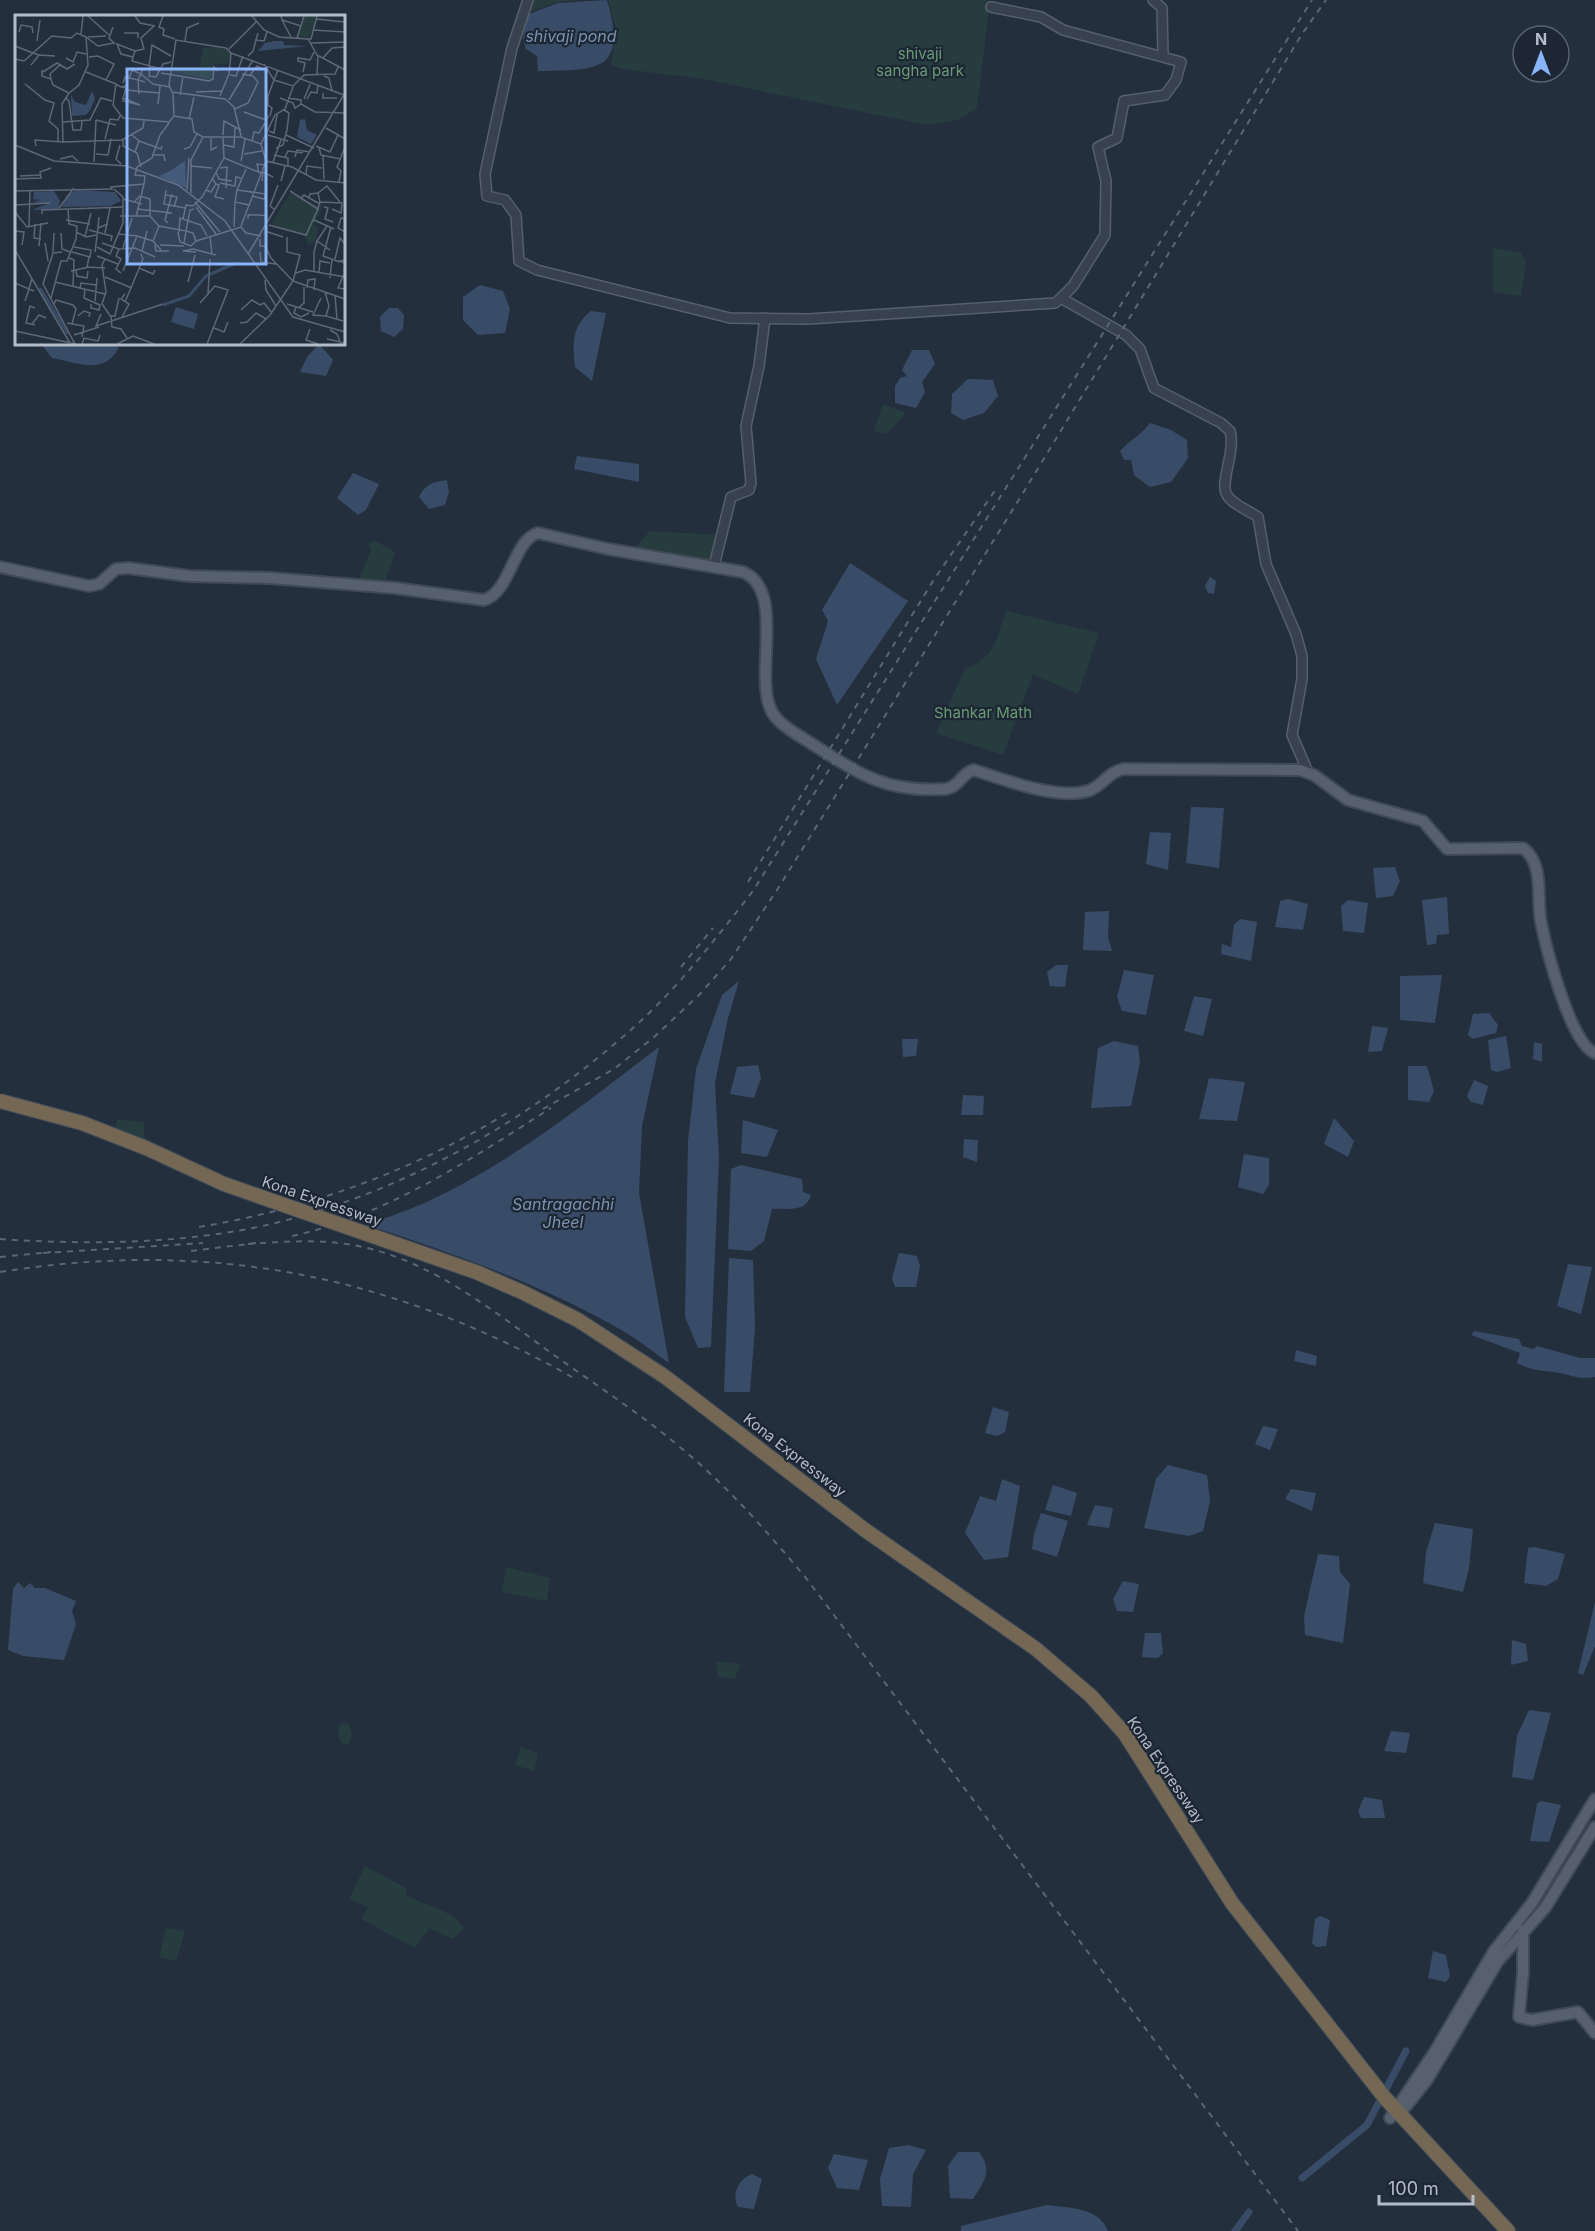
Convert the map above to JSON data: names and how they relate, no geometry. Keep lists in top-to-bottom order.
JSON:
{
  "streets": {
    "highway": ["Kona Expressway"]
  },
  "water": ["shivaji pond", "Santragachhi Jheel"],
  "parks": ["shivaji sangha park", "Shankar Math"],
  "scale_bar": "100 m",
  "north": "top"
}
